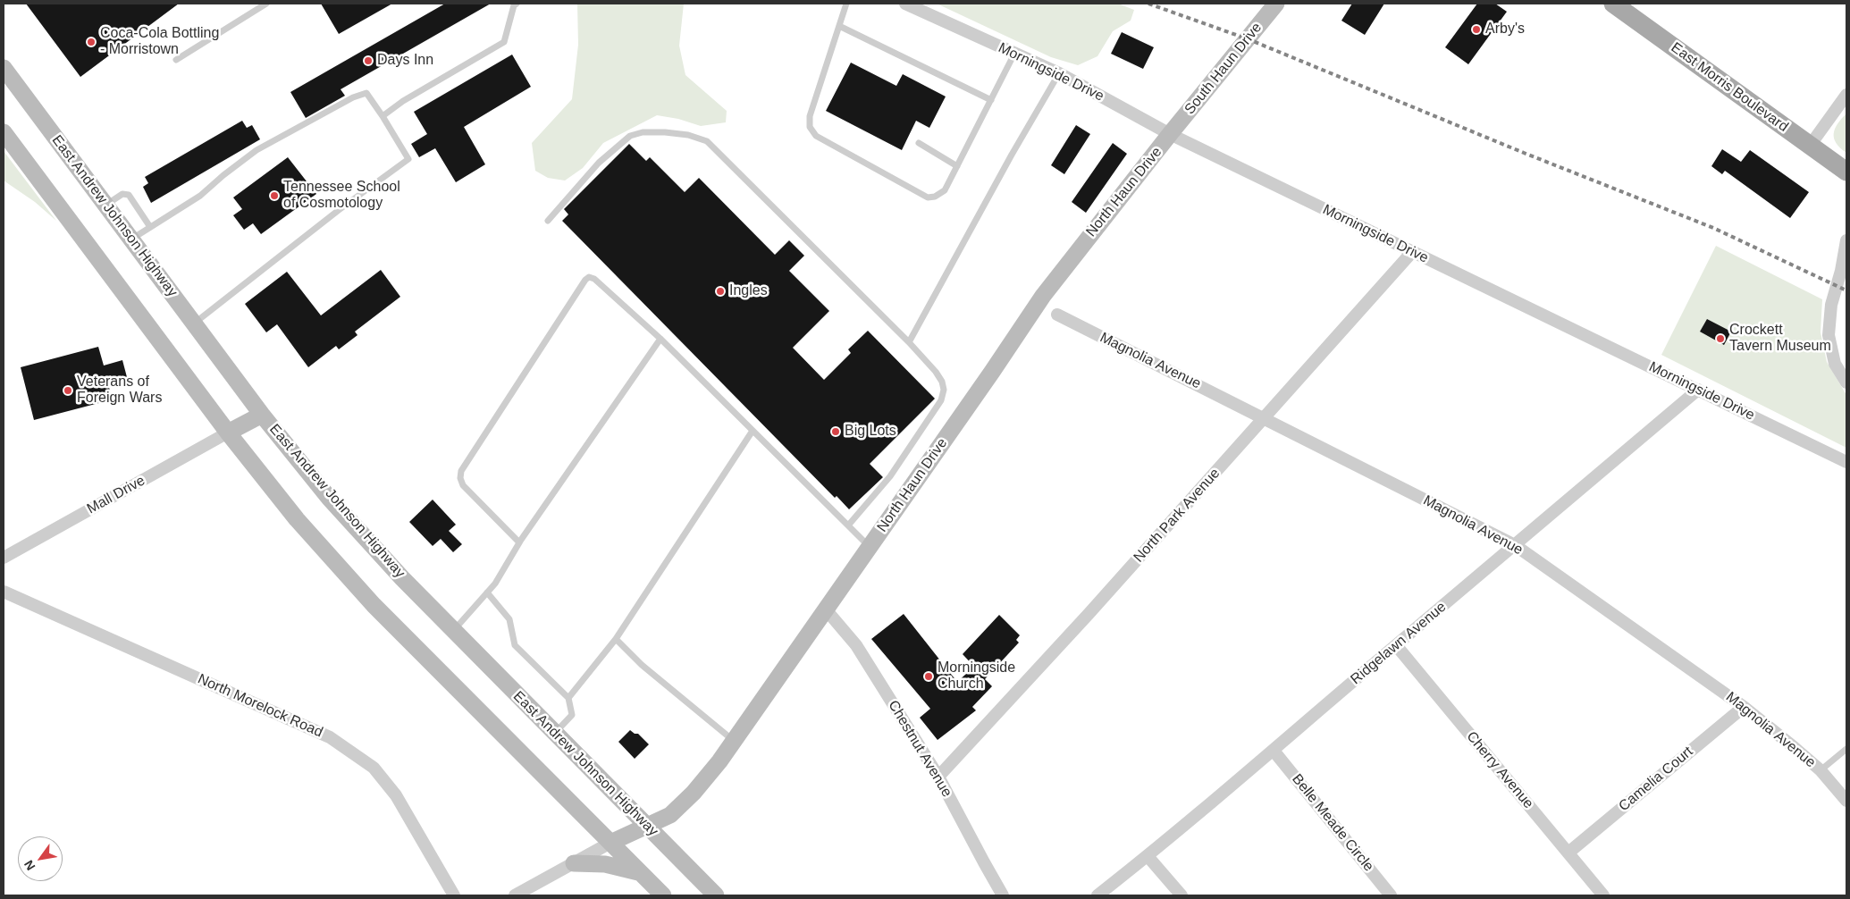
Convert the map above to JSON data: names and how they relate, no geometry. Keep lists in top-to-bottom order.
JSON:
{
  "streets": {
    "main road": [
      "South Haun Drive",
      "East Morris Boulevard",
      "North Haun Drive",
      "East Andrew Johnson Highway"
    ],
    "street": [
      "Morningside Drive",
      "Magnolia Avenue",
      "Mall Drive",
      "North Park Avenue",
      "Ridgelawn Avenue",
      "North Morelock Road",
      "Chestnut Avenue",
      "Cherry Avenue",
      "Camelia Court",
      "Belle Meade Circle"
    ]
  },
  "crossings": [
    ["South Haun Drive", "Morningside Drive"],
    ["South Haun Drive", "North Haun Drive"],
    ["Morningside Drive", "North Haun Drive"],
    ["Morningside Drive", "North Park Avenue"],
    ["Morningside Drive", "Ridgelawn Avenue"],
    ["North Haun Drive", "East Andrew Johnson Highway"],
    ["North Haun Drive", "Chestnut Avenue"],
    ["Magnolia Avenue", "North Park Avenue"],
    ["Magnolia Avenue", "Ridgelawn Avenue"],
    ["Magnolia Avenue", "Camelia Court"],
    ["North Park Avenue", "Chestnut Avenue"],
    ["Ridgelawn Avenue", "Cherry Avenue"],
    ["Ridgelawn Avenue", "Belle Meade Circle"],
    ["Cherry Avenue", "Camelia Court"]
  ],
  "places": [
    "Arby's",
    "Coca-Cola Bottling - Morristown",
    "Days Inn",
    "Tennessee School of Cosmotology",
    "Ingles",
    "Crockett Tavern Museum",
    "Veterans of Foreign Wars",
    "Big Lots",
    "Morningside Church"
  ],
  "north": "bottom left"
}
